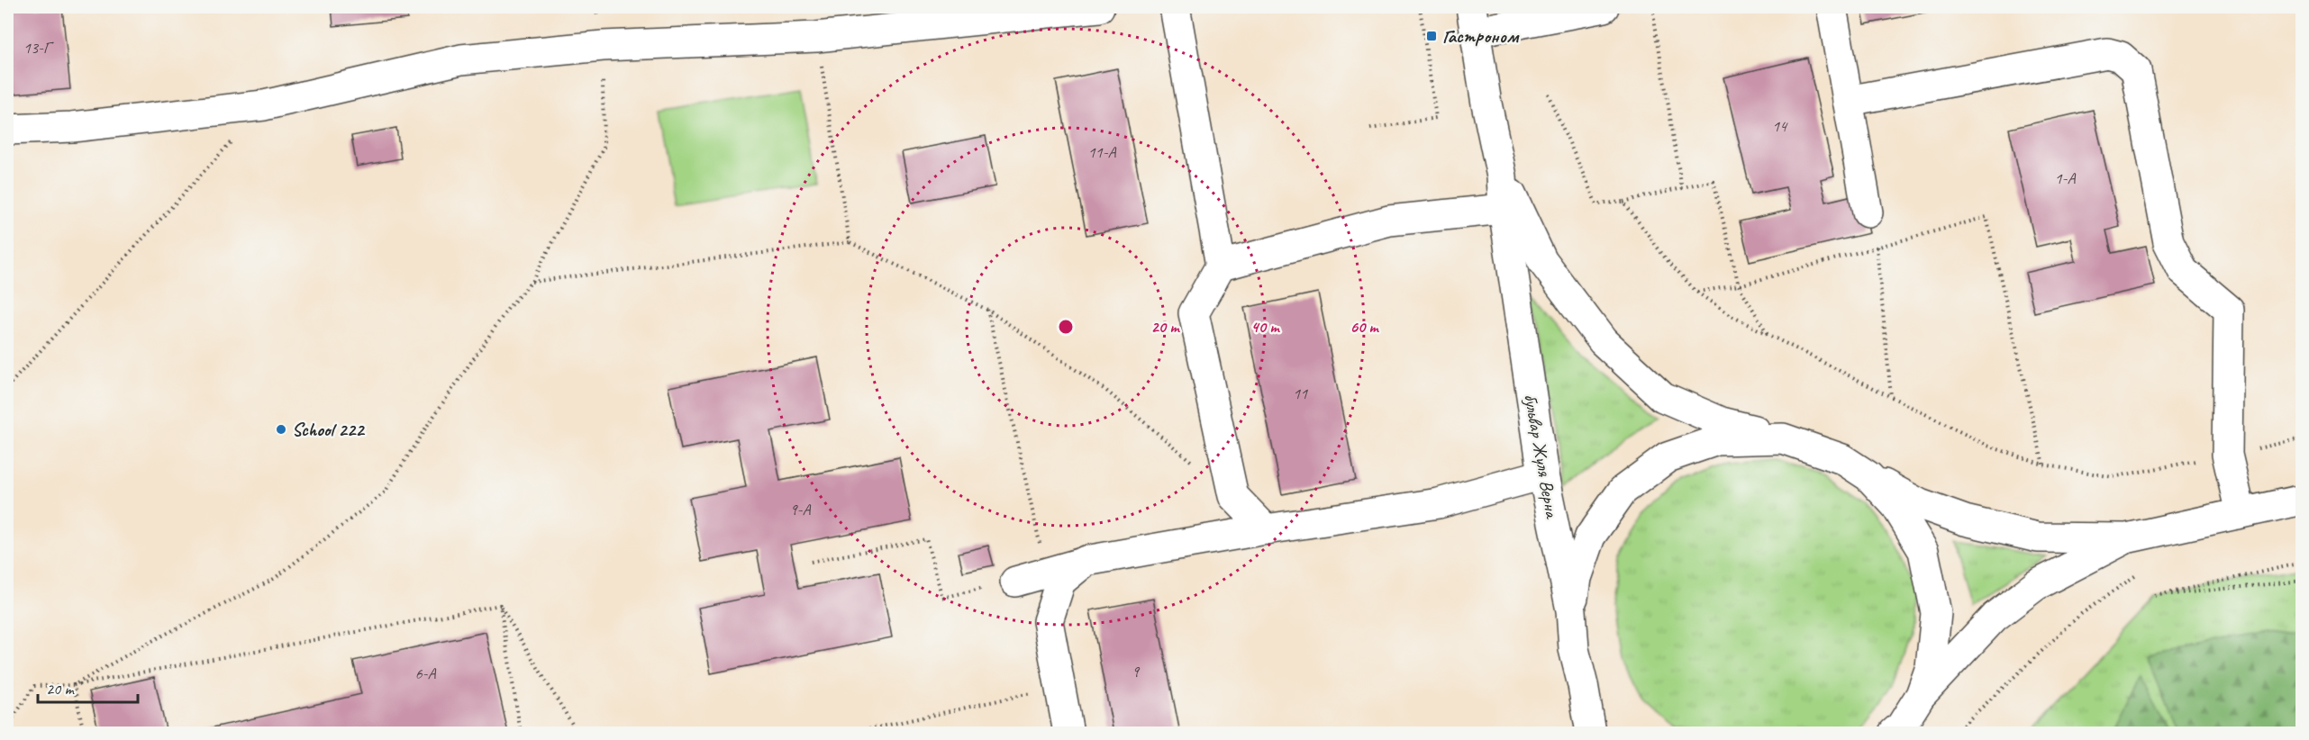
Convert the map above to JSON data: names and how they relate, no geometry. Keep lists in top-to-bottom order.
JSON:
{
  "streets": {
    "street": ["бульвар Жуля Верна"]
  },
  "places": {
    "transit": ["Гастроном"],
    "other": ["School 222"]
  },
  "house_numbers": [
    "13-Г",
    "14",
    "11-А",
    "1-А",
    "11",
    "9-А",
    "9",
    "6-А"
  ],
  "scale_bar": "20 m",
  "rings": ["20 m", "40 m", "60 m"]
}
